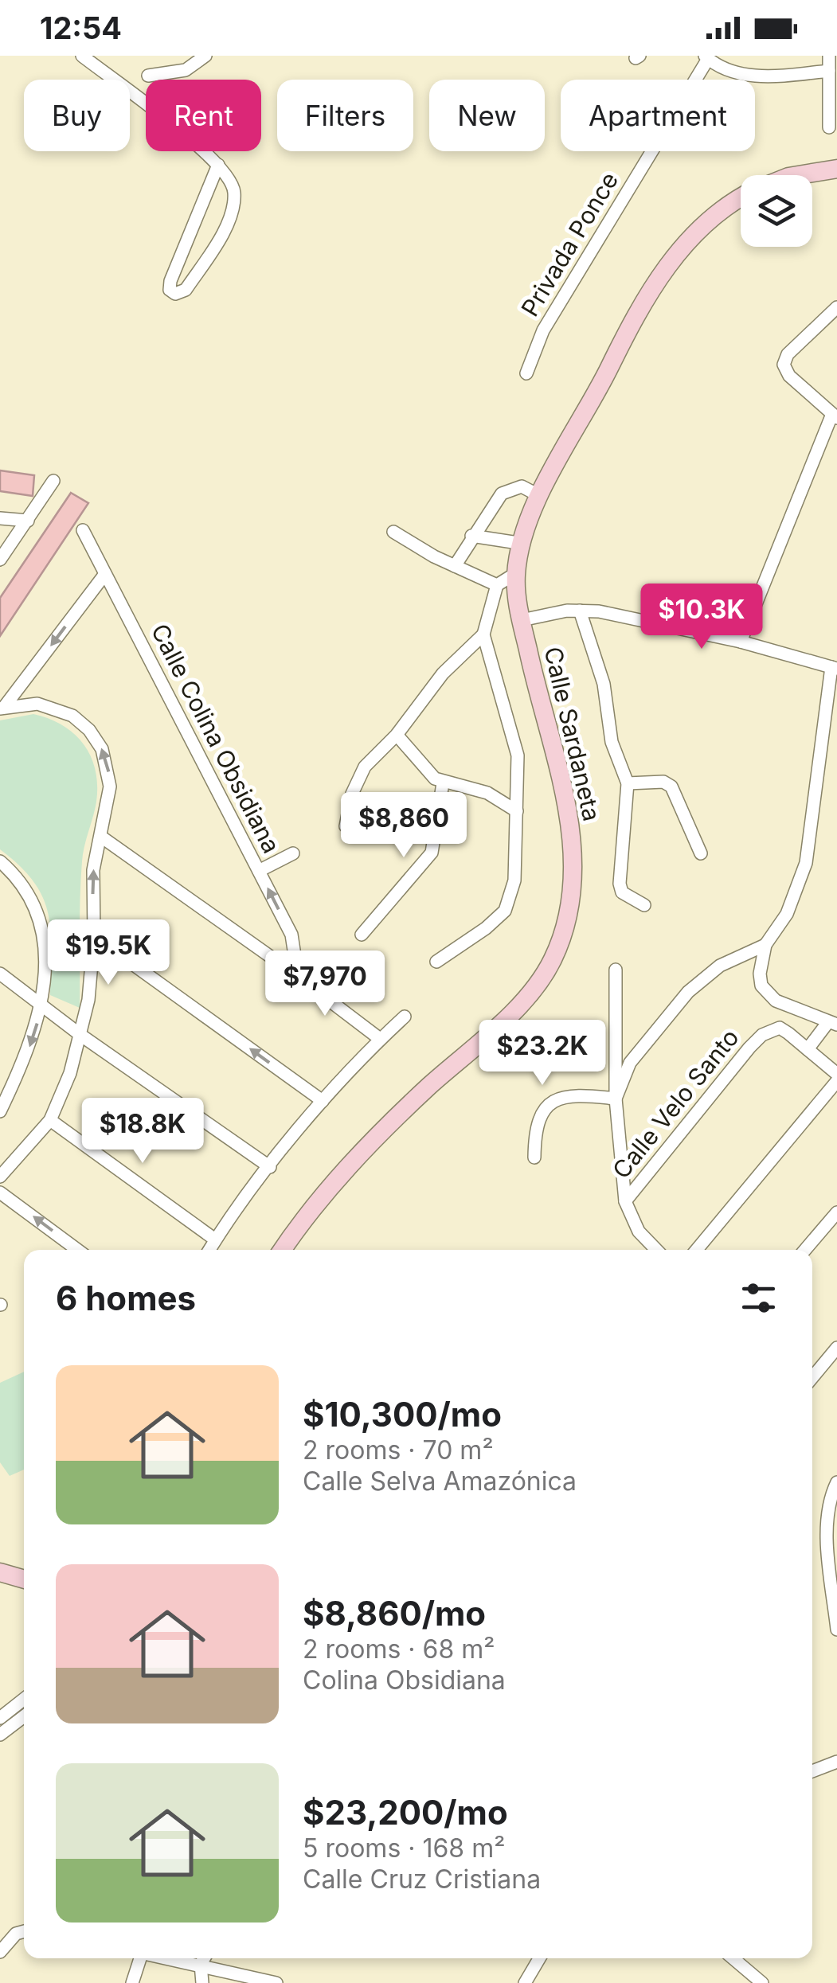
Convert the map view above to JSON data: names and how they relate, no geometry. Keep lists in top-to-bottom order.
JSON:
{
  "streets": {
    "street": [
      "Privada Ponce",
      "Calle Sardaneta",
      "Calle Colina Obsidiana",
      "Calle Velo Santo"
    ]
  },
  "page": {
    "status": "12:54",
    "chip": [
      "Buy",
      "Rent",
      "Filters",
      "New",
      "Apartment"
    ],
    "price": [
      "$10.3K",
      "$8,860",
      "$19.5K",
      "$7,970",
      "$23.2K",
      "$18.8K"
    ],
    "heading": "6 homes",
    "list": [
      {
        "name": "$10,300/mo",
        "note": "2 rooms · 70 m² · Calle Selva Amazónica"
      },
      {
        "name": "$8,860/mo",
        "note": "2 rooms · 68 m² · Colina Obsidiana"
      },
      {
        "name": "$23,200/mo",
        "note": "5 rooms · 168 m² · Calle Cruz Cristiana"
      }
    ]
  }
}
